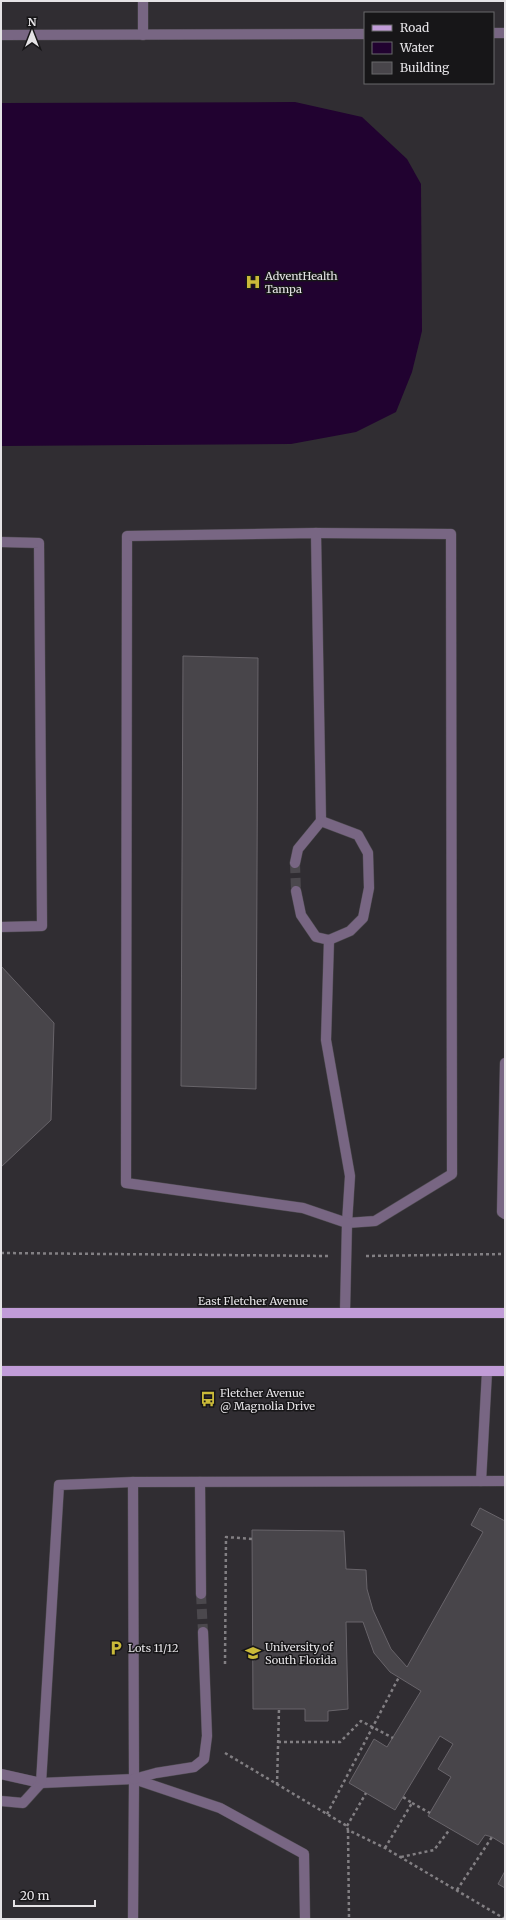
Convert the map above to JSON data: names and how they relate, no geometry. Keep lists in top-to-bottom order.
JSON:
{
  "streets": {
    "main road": ["East Fletcher Avenue"]
  },
  "places": {
    "hospital": ["AdventHealth Tampa"],
    "bus stop": ["Fletcher Avenue @ Magnolia Drive"],
    "parking": ["Lots 11/12"],
    "school or university": ["University of South Florida"]
  },
  "legend": ["Road", "Water", "Building"],
  "scale_bar": "20 m",
  "north": "top"
}
